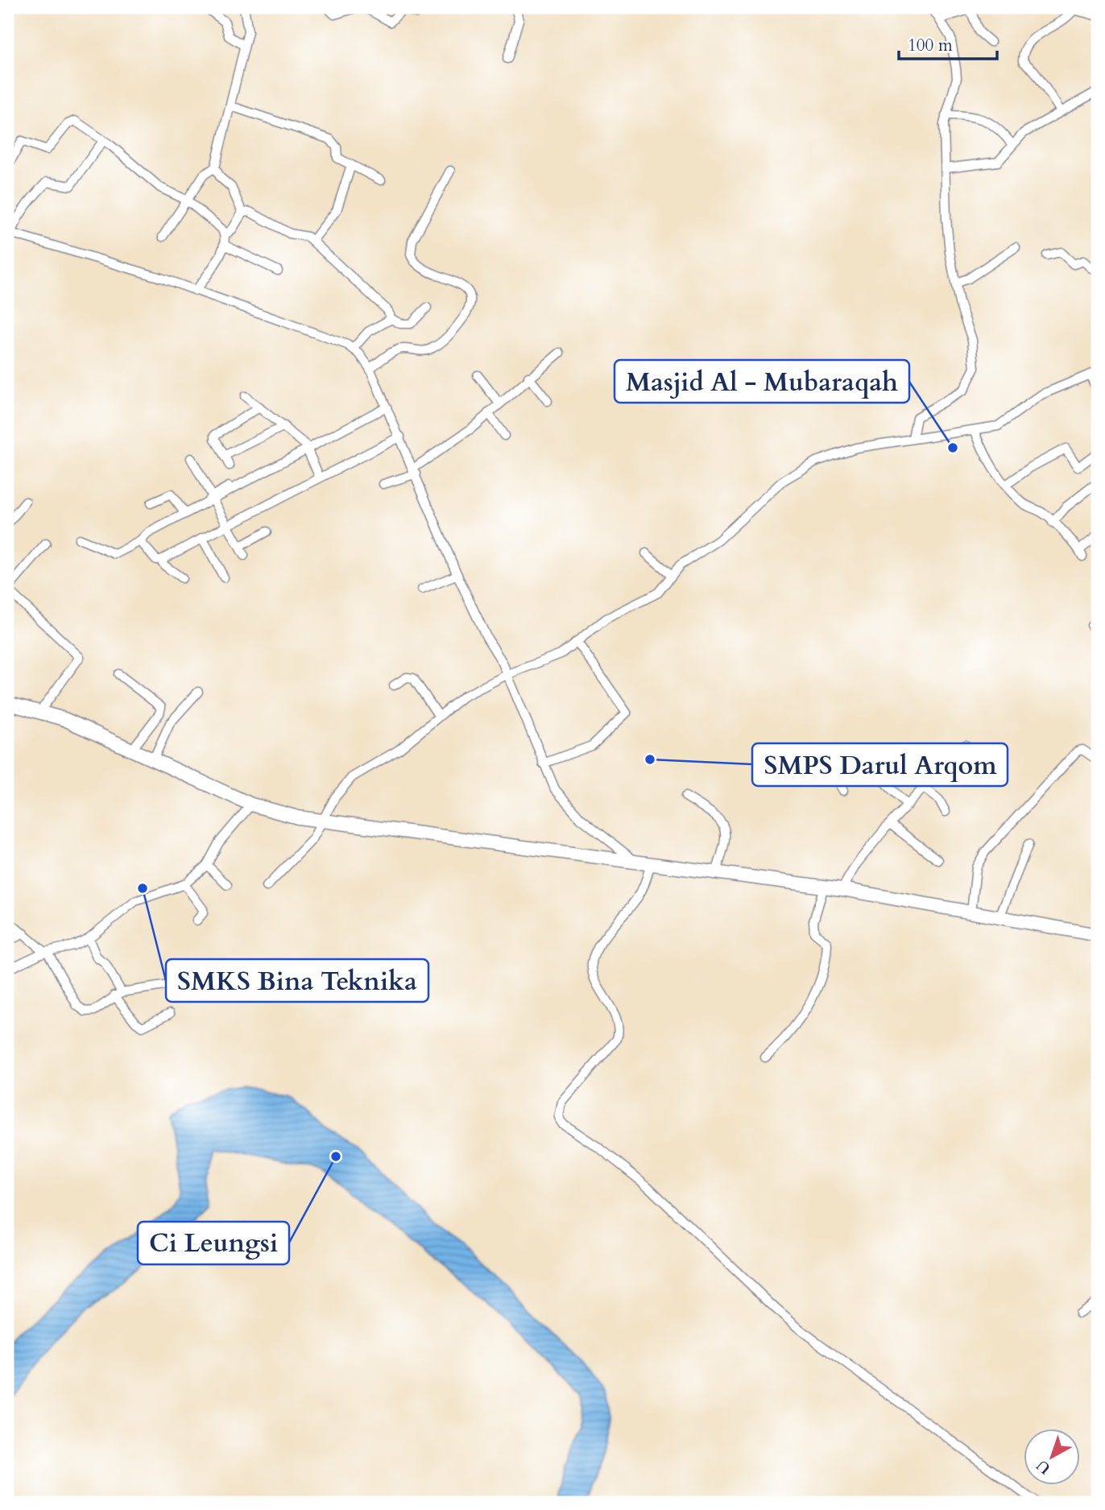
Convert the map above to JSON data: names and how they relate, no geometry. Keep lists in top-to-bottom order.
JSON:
{
  "places": [
    "Masjid Al - Mubaraqah",
    "SMPS Darul Arqom",
    "SMKS Bina Teknika",
    "Ci Leungsi"
  ],
  "scale_bar": "100 m",
  "north": "bottom left"
}
